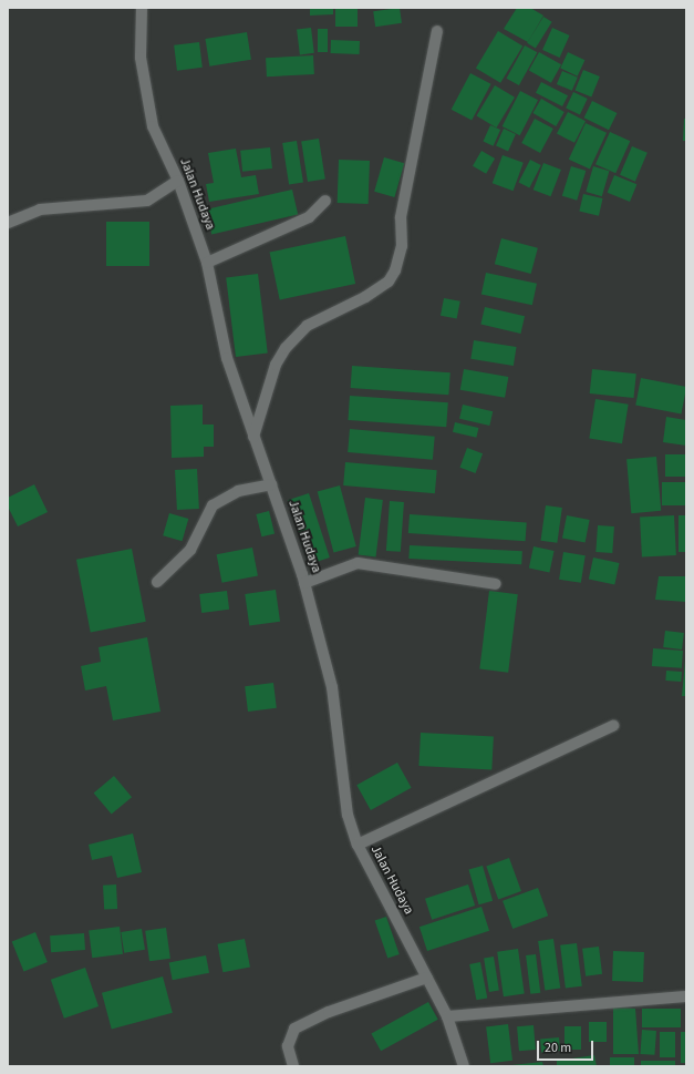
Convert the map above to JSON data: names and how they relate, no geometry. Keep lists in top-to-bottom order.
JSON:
{
  "streets": {
    "street": ["Jalan Hudaya"]
  },
  "scale_bar": "20 m"
}
